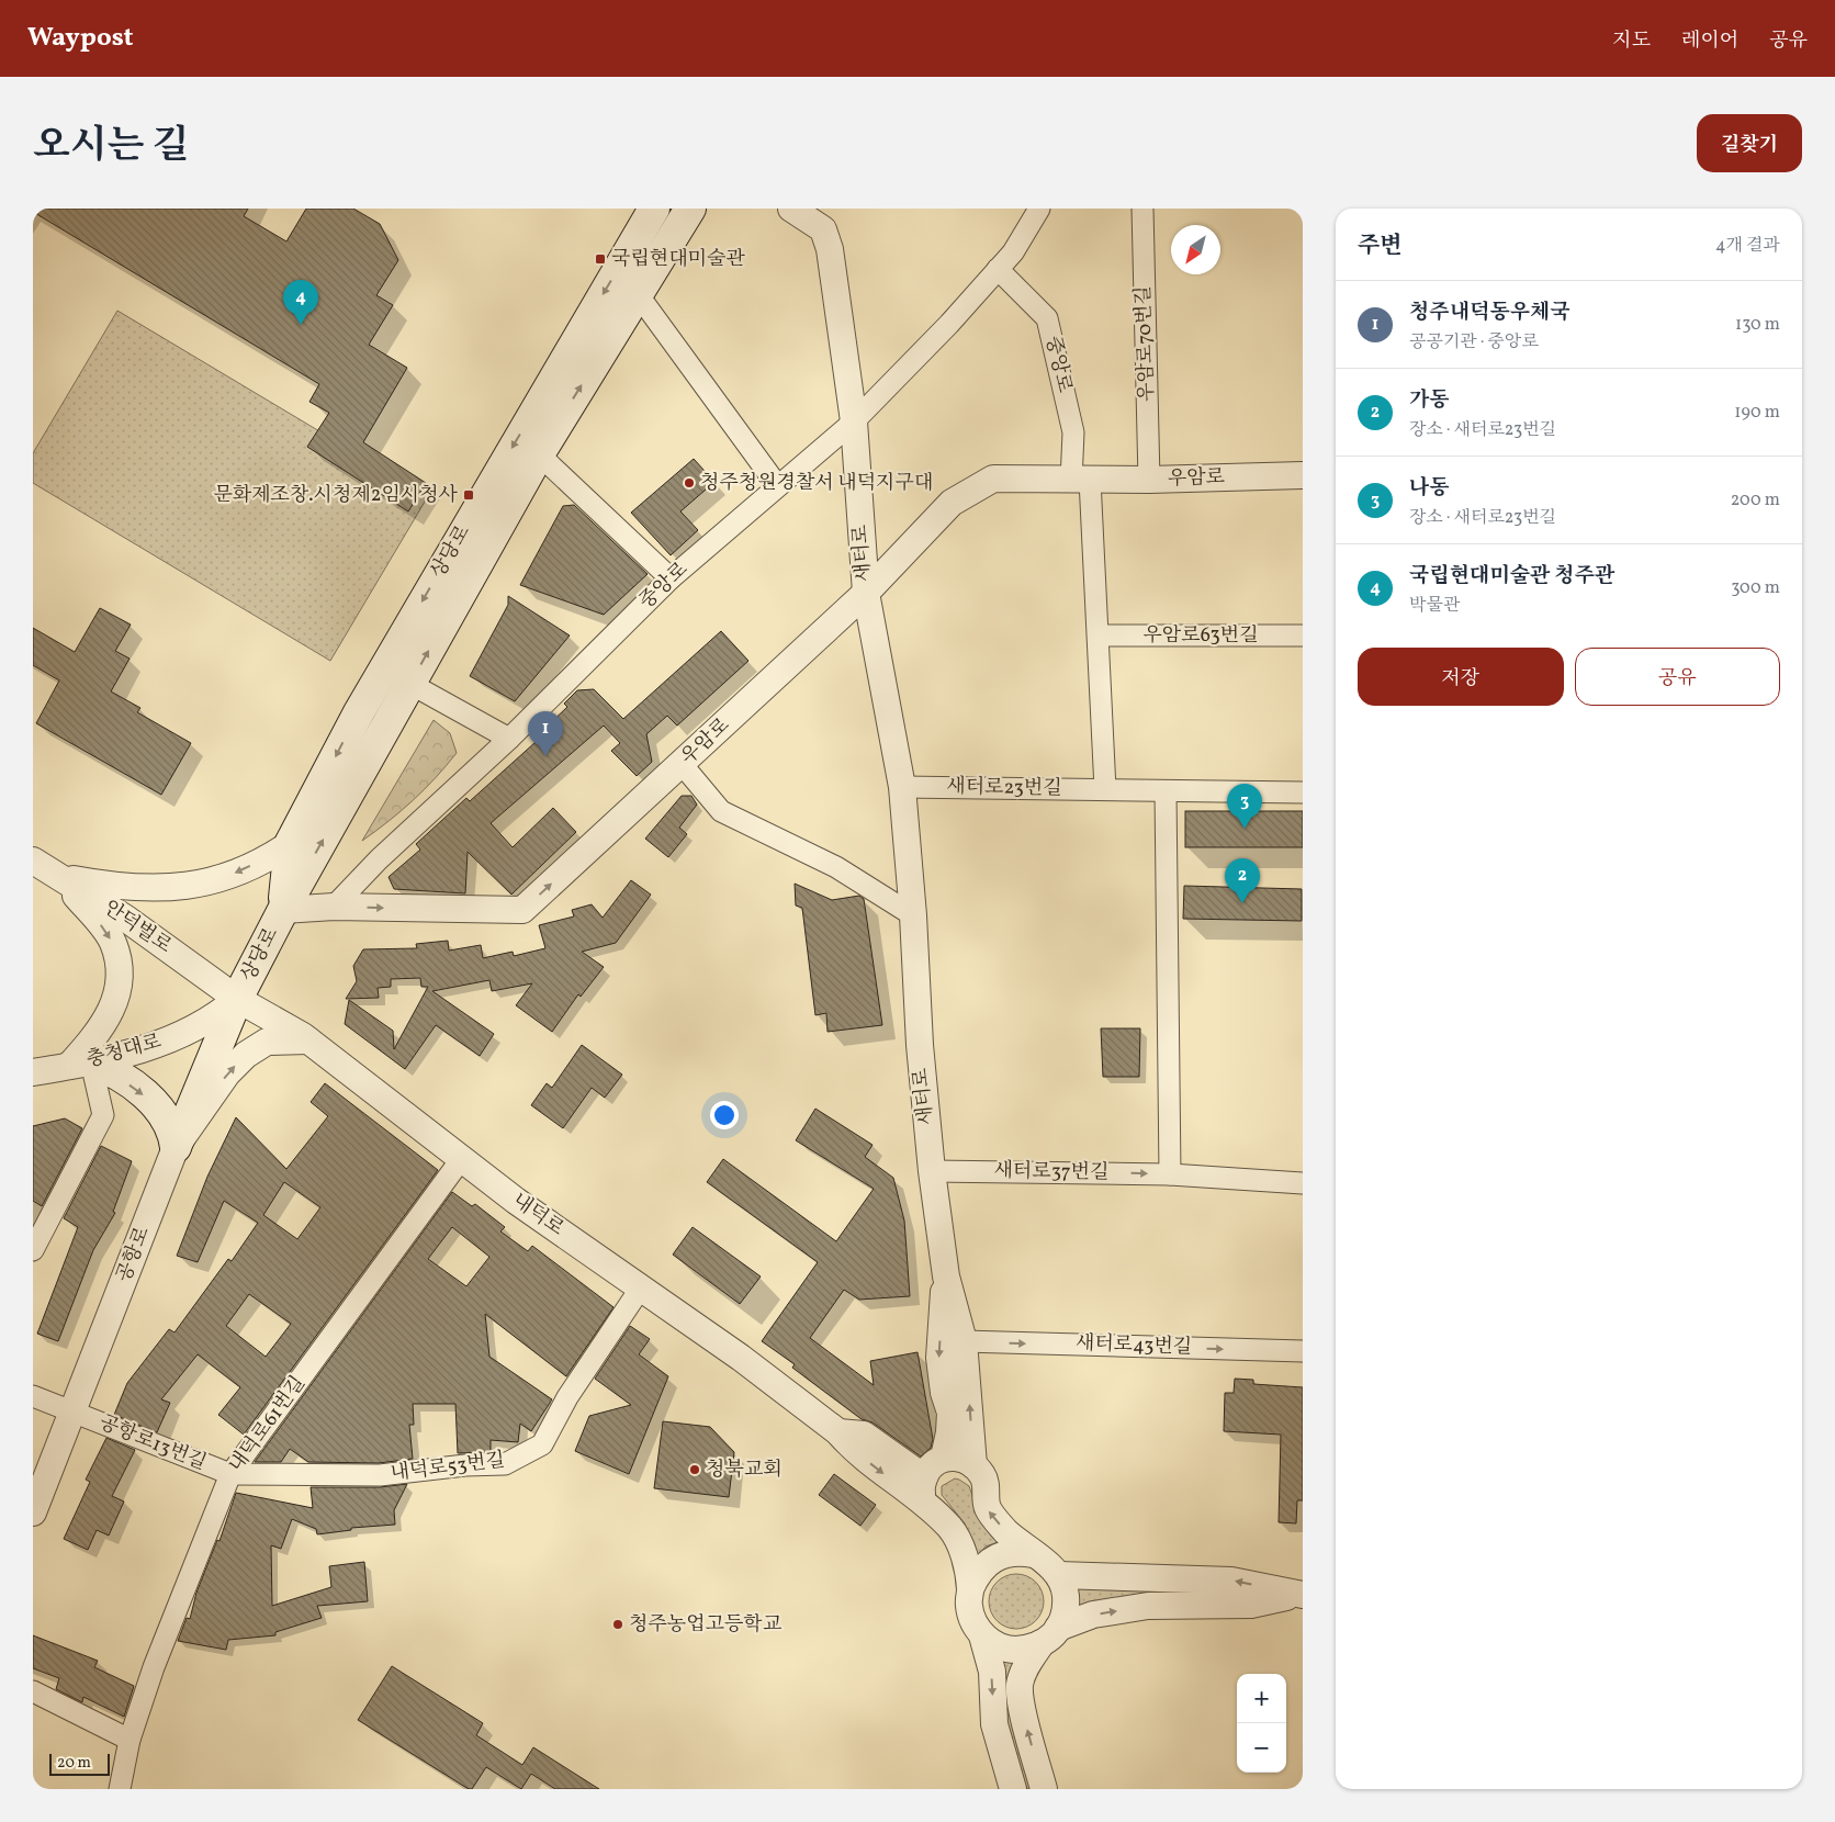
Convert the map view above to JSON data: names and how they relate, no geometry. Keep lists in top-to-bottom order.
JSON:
{
  "streets": {
    "main road": ["상당로", "공항로"],
    "street": [
      "우암로70번길",
      "중앙로",
      "우암로",
      "새터로",
      "우암로63번길",
      "새터로23번길",
      "안덕벌로",
      "충청대로",
      "새터로37번길",
      "내덕로",
      "새터로43번길",
      "내덕로61번길",
      "공항로13번길",
      "내덕로53번길"
    ]
  },
  "crossings": [
    ["우암로70번길", "우암로"],
    ["중앙로", "우암로"],
    ["중앙로", "새터로"],
    ["우암로", "상당로"],
    ["우암로", "새터로"],
    ["상당로", "안덕벌로"],
    ["상당로", "충청대로"],
    ["상당로", "내덕로"],
    ["상당로", "공항로"],
    ["새터로", "새터로23번길"],
    ["새터로", "새터로37번길"],
    ["안덕벌로", "충청대로"],
    ["안덕벌로", "내덕로"],
    ["안덕벌로", "공항로"],
    ["충청대로", "내덕로"],
    ["충청대로", "공항로"],
    ["내덕로", "공항로"],
    ["내덕로", "내덕로61번길"],
    ["내덕로", "내덕로53번길"],
    ["공항로", "공항로13번길"],
    ["내덕로61번길", "공항로13번길"],
    ["내덕로61번길", "내덕로53번길"],
    ["공항로13번길", "내덕로53번길"]
  ],
  "one_way": ["새터로37번길", "새터로43번길"],
  "places": {
    "transit": ["국립현대미술관", "문화제조창.시청제2임시청사"],
    "other": ["청주청원경찰서 내덕지구대", "청북교회", "청주농업고등학교"]
  },
  "scale_bar": "20 m",
  "north": "bottom left",
  "page": {
    "header": "Waypost",
    "nav": ["지도", "레이어", "공유"],
    "title": "오시는 길",
    "buttons": [
      "길찾기",
      ["저장", "공유"]
    ],
    "heading": ["주변", "4개 결과"],
    "pins": [
      "4",
      "1",
      "3",
      "2"
    ],
    "list": [
      {
        "mark": "1",
        "name": "청주내덕동우체국",
        "note": "공공기관 · 중앙로",
        "value": "130 m"
      },
      {
        "mark": "2",
        "name": "가동",
        "note": "장소 · 새터로23번길",
        "value": "190 m"
      },
      {
        "mark": "3",
        "name": "나동",
        "note": "장소 · 새터로23번길",
        "value": "200 m"
      },
      {
        "mark": "4",
        "name": "국립현대미술관 청주관",
        "note": "박물관",
        "value": "300 m"
      }
    ],
    "map_buttons": ["+", "−"],
    "scale": "20 m"
  }
}
